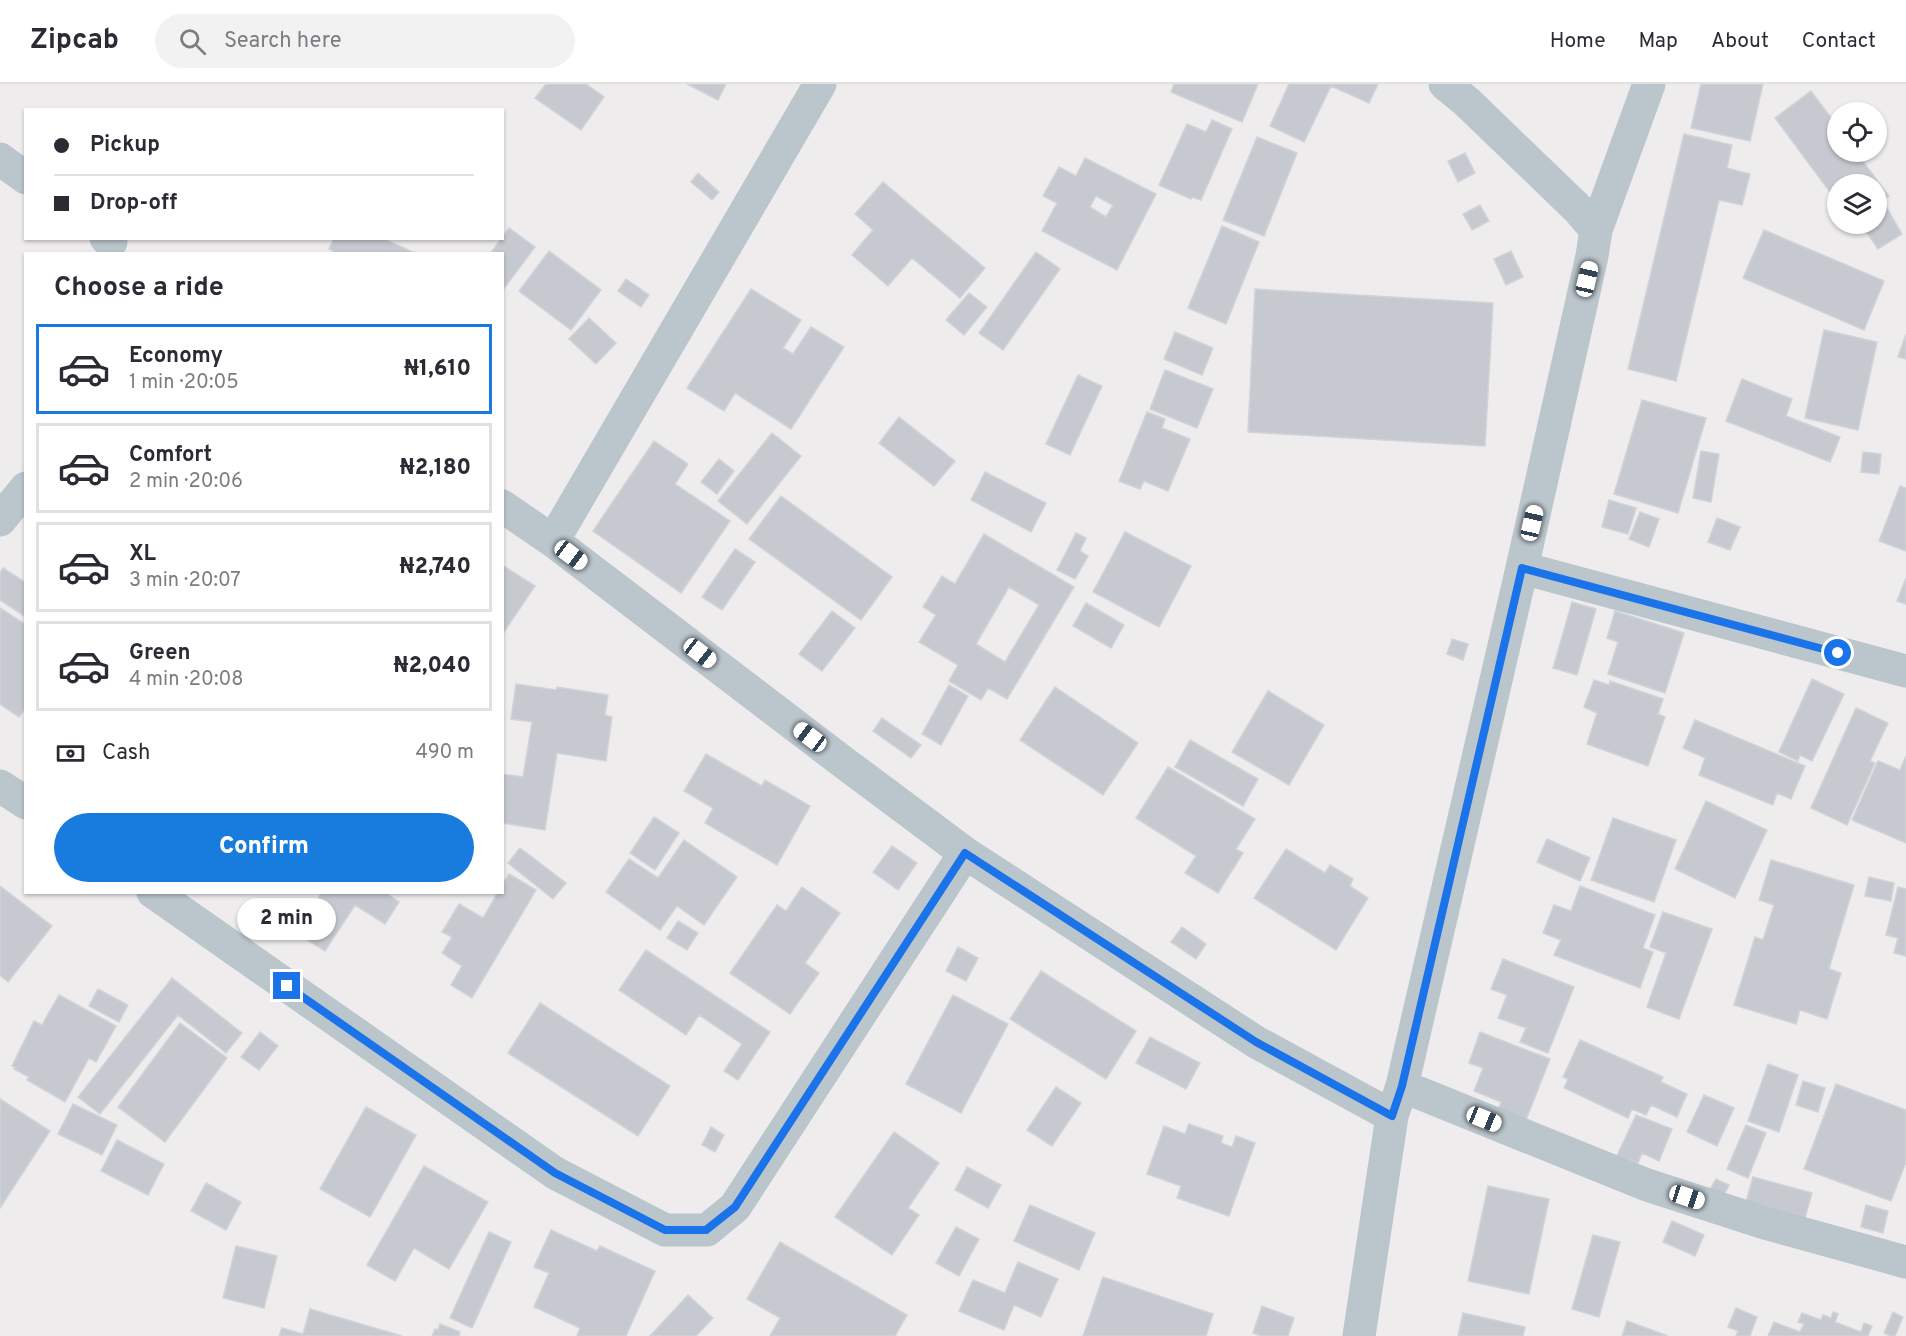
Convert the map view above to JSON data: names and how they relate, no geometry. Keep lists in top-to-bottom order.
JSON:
{
  "page": {
    "header": "Zipcab",
    "search": "Search here",
    "nav": [
      "Home",
      "Map",
      "About",
      "Contact"
    ],
    "banner": ["Pickup", "Drop-off"],
    "heading": "Choose a ride",
    "list": [
      {
        "name": "Economy",
        "note": "1 min · 20:05",
        "value": "₦1,610"
      },
      {
        "name": "Comfort",
        "note": "2 min · 20:06",
        "value": "₦2,180"
      },
      {
        "name": "XL",
        "note": "3 min · 20:07",
        "value": "₦2,740"
      },
      {
        "name": "Green",
        "note": "4 min · 20:08",
        "value": "₦2,040"
      }
    ],
    "pay": ["Cash", "490 m"],
    "buttons": "Confirm",
    "bubble": "2 min"
  }
}
